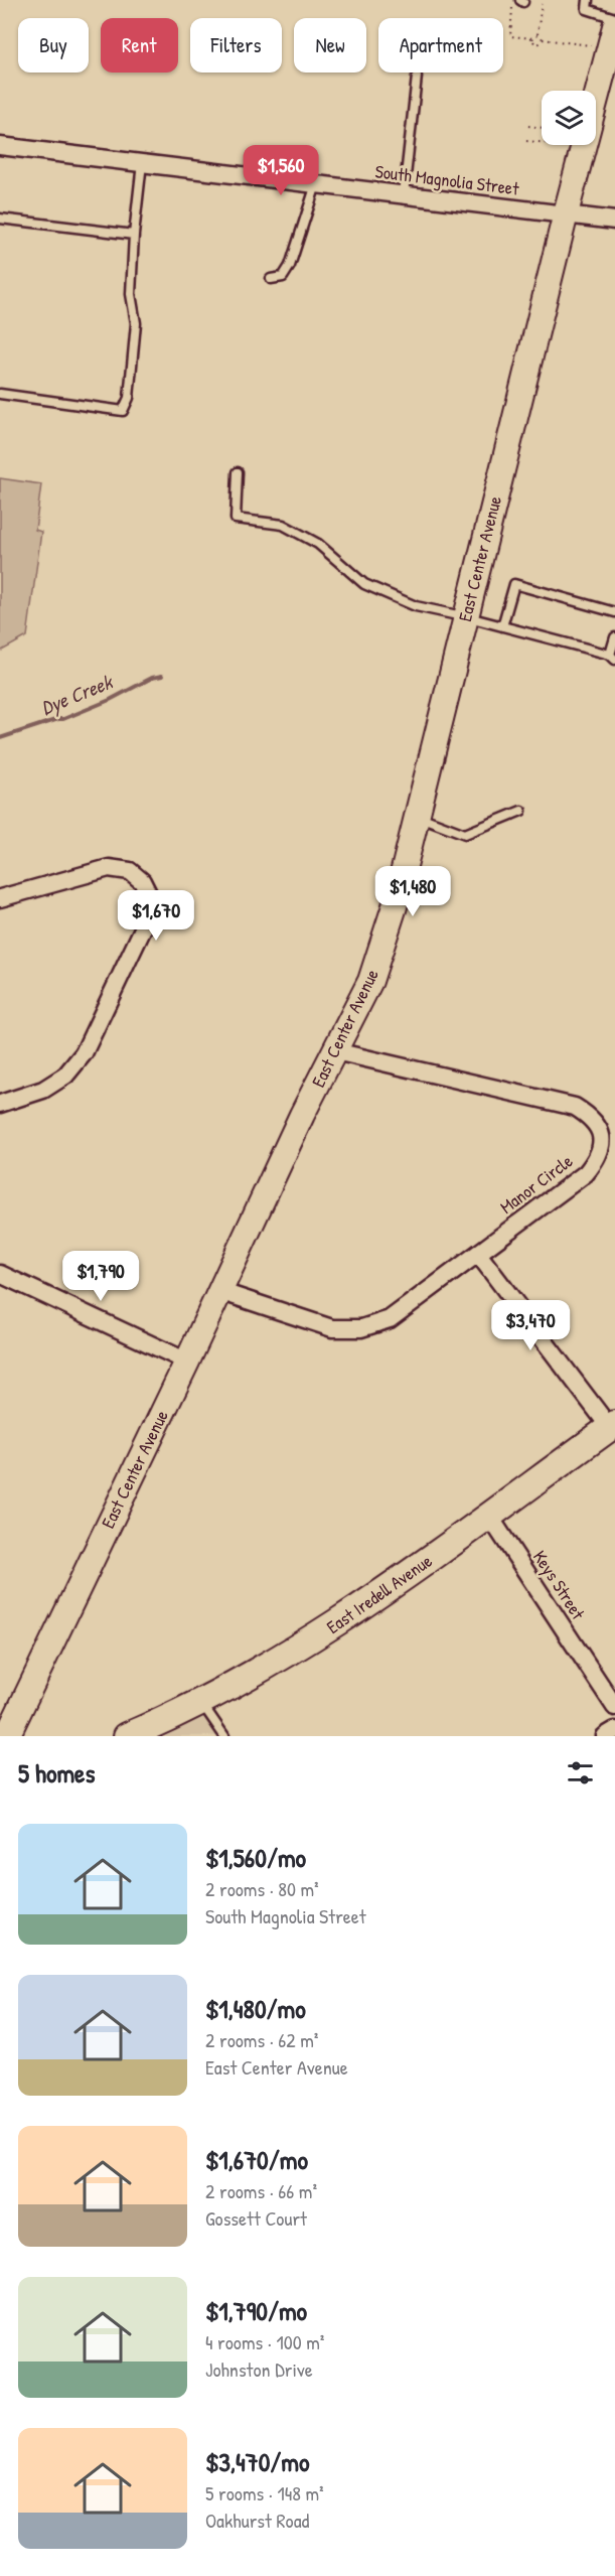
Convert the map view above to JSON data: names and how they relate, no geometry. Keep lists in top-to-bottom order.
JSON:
{
  "streets": {
    "main road": ["East Iredell Avenue"],
    "street": [
      "South Magnolia Street",
      "East Center Avenue",
      "Manor Circle",
      "Keys Street"
    ]
  },
  "crossings": [
    ["South Magnolia Street", "East Center Avenue"],
    ["East Center Avenue", "Manor Circle"],
    ["Keys Street", "East Iredell Avenue"]
  ],
  "water": ["Dye Creek"],
  "page": {
    "chip": [
      "Buy",
      "Rent",
      "Filters",
      "New",
      "Apartment"
    ],
    "price": [
      "$1,560",
      "$1,480",
      "$1,670",
      "$1,790",
      "$3,470"
    ],
    "heading": "5 homes",
    "list": [
      {
        "name": "$1,560/mo",
        "note": "2 rooms · 80 m² · South Magnolia Street"
      },
      {
        "name": "$1,480/mo",
        "note": "2 rooms · 62 m² · East Center Avenue"
      },
      {
        "name": "$1,670/mo",
        "note": "2 rooms · 66 m² · Gossett Court"
      },
      {
        "name": "$1,790/mo",
        "note": "4 rooms · 100 m² · Johnston Drive"
      },
      {
        "name": "$3,470/mo",
        "note": "5 rooms · 148 m² · Oakhurst Road"
      }
    ]
  }
}
